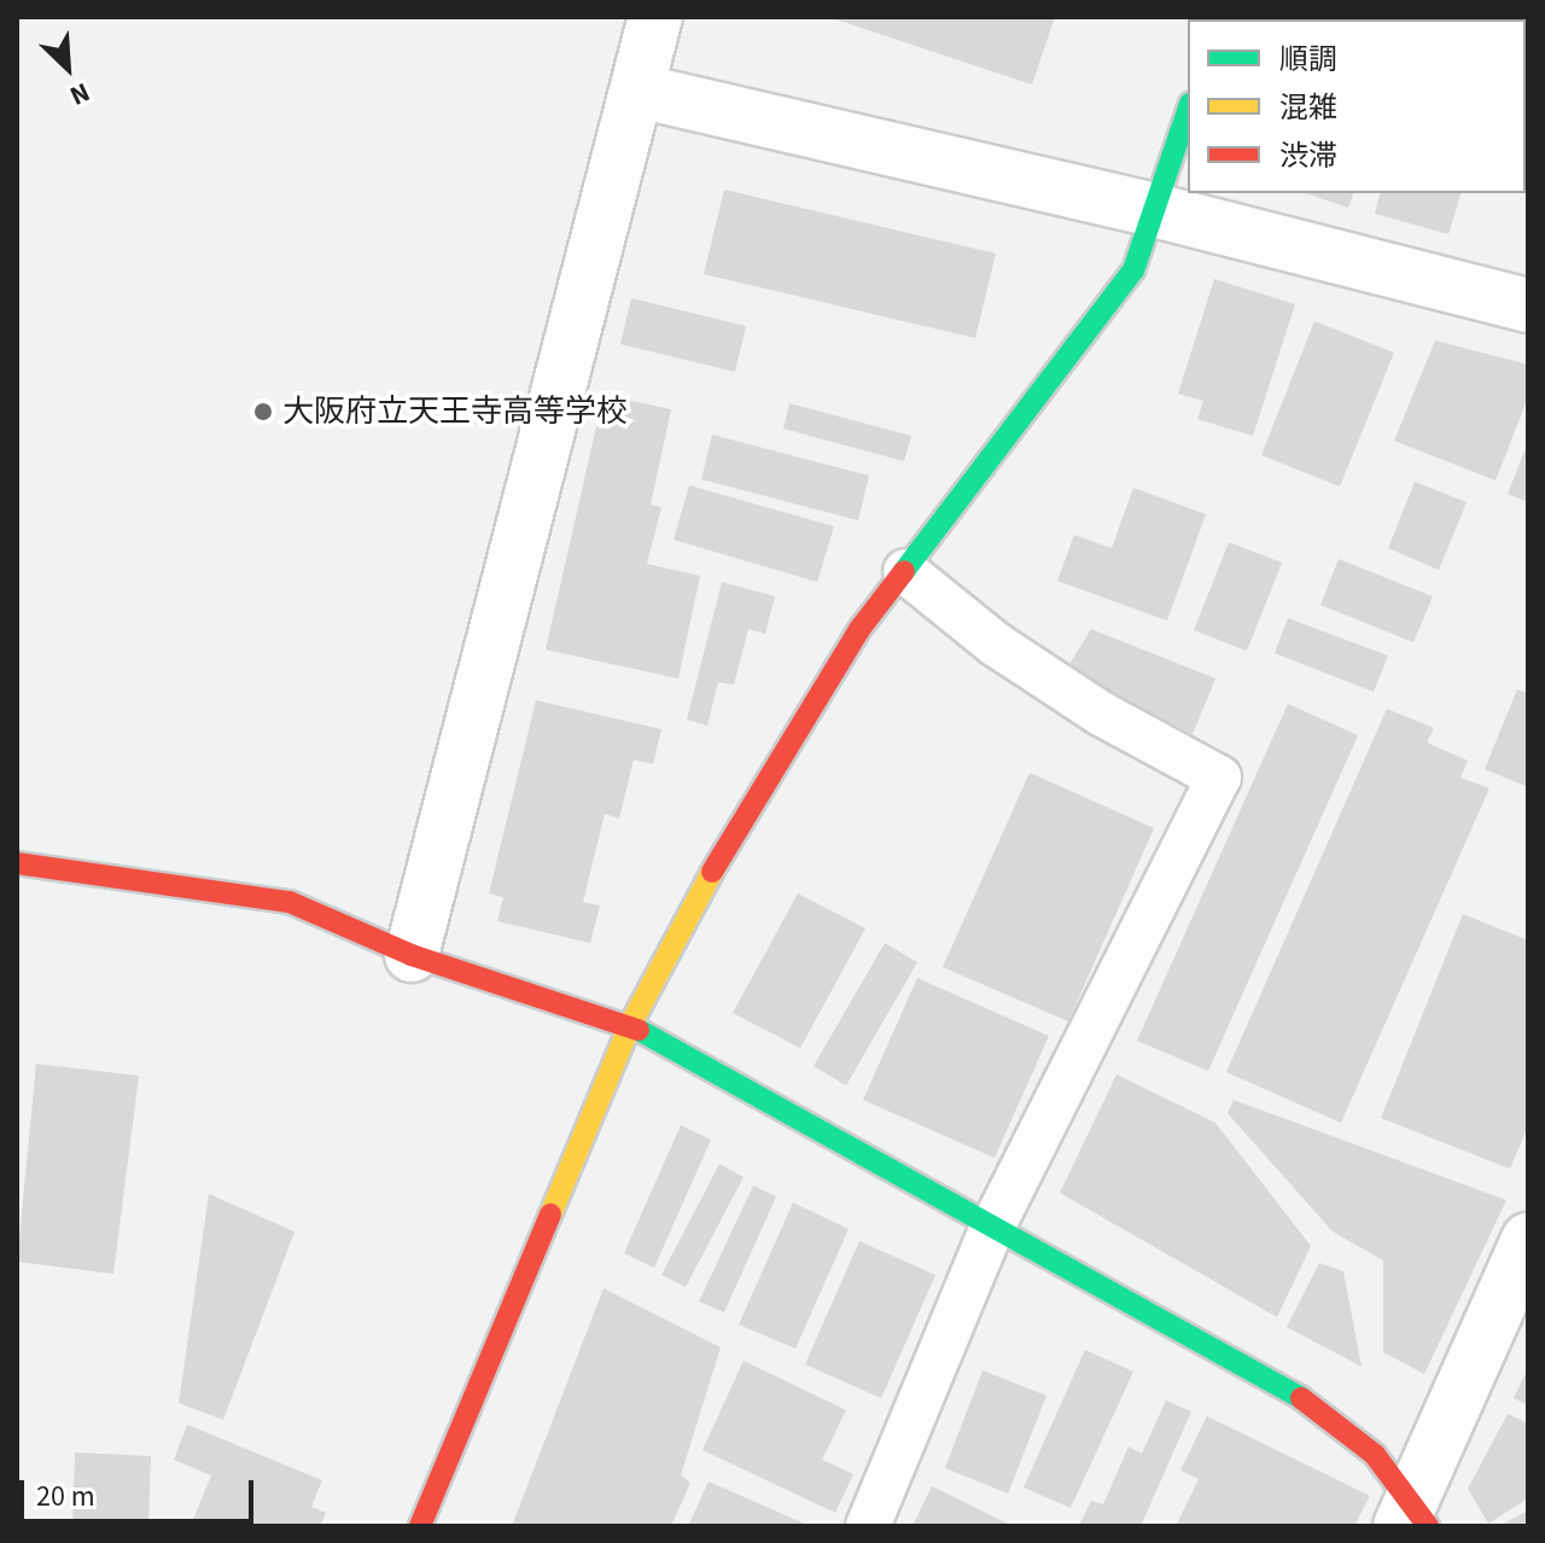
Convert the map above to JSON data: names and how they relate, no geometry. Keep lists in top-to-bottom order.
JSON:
{
  "places": ["大阪府立天王寺高等学校"],
  "legend": ["順調", "混雑", "渋滞"],
  "scale_bar": "20 m",
  "north": "bottom right"
}
